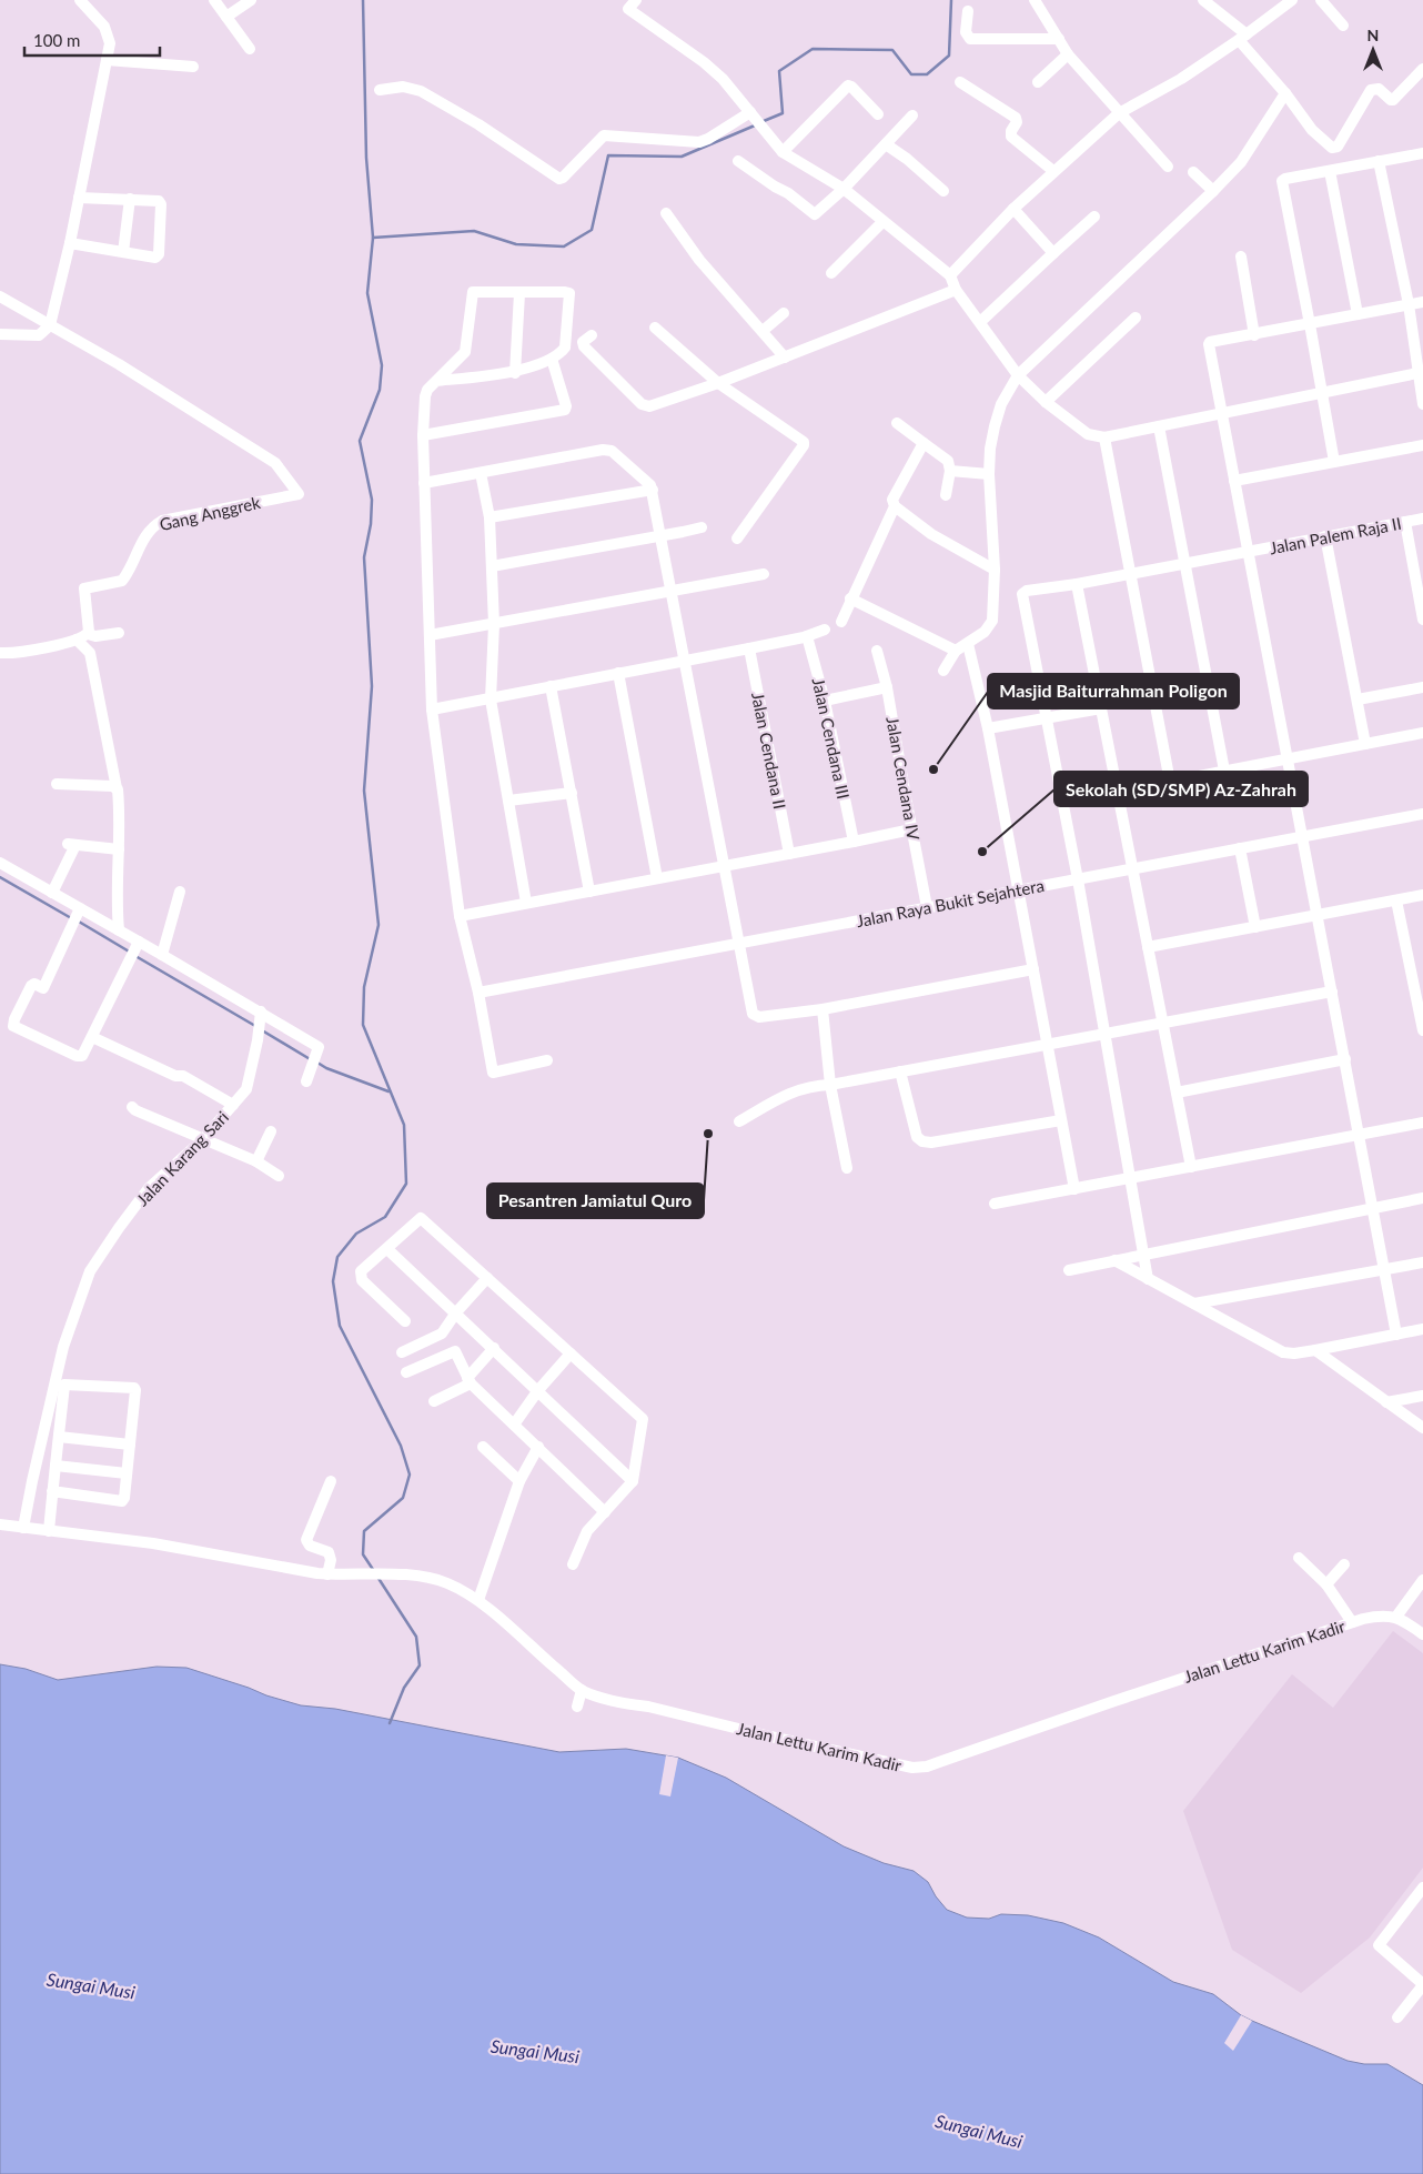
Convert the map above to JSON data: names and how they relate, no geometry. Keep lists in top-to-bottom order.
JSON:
{
  "streets": {
    "street": [
      "Gang Anggrek",
      "Jalan Palem Raja II",
      "Jalan Cendana III",
      "Jalan Cendana II",
      "Jalan Cendana IV",
      "Jalan Raya Bukit Sejahtera",
      "Jalan Karang Sari",
      "Jalan Lettu Karim Kadir"
    ]
  },
  "crossings": [
    ["Jalan Cendana IV", "Jalan Raya Bukit Sejahtera"],
    ["Jalan Karang Sari", "Jalan Lettu Karim Kadir"]
  ],
  "water": ["Sungai Musi"],
  "places": ["Masjid Baiturrahman Poligon", "Sekolah (SD/SMP) Az-Zahrah", "Pesantren Jamiatul Quro"],
  "scale_bar": "100 m",
  "north": "top"
}
